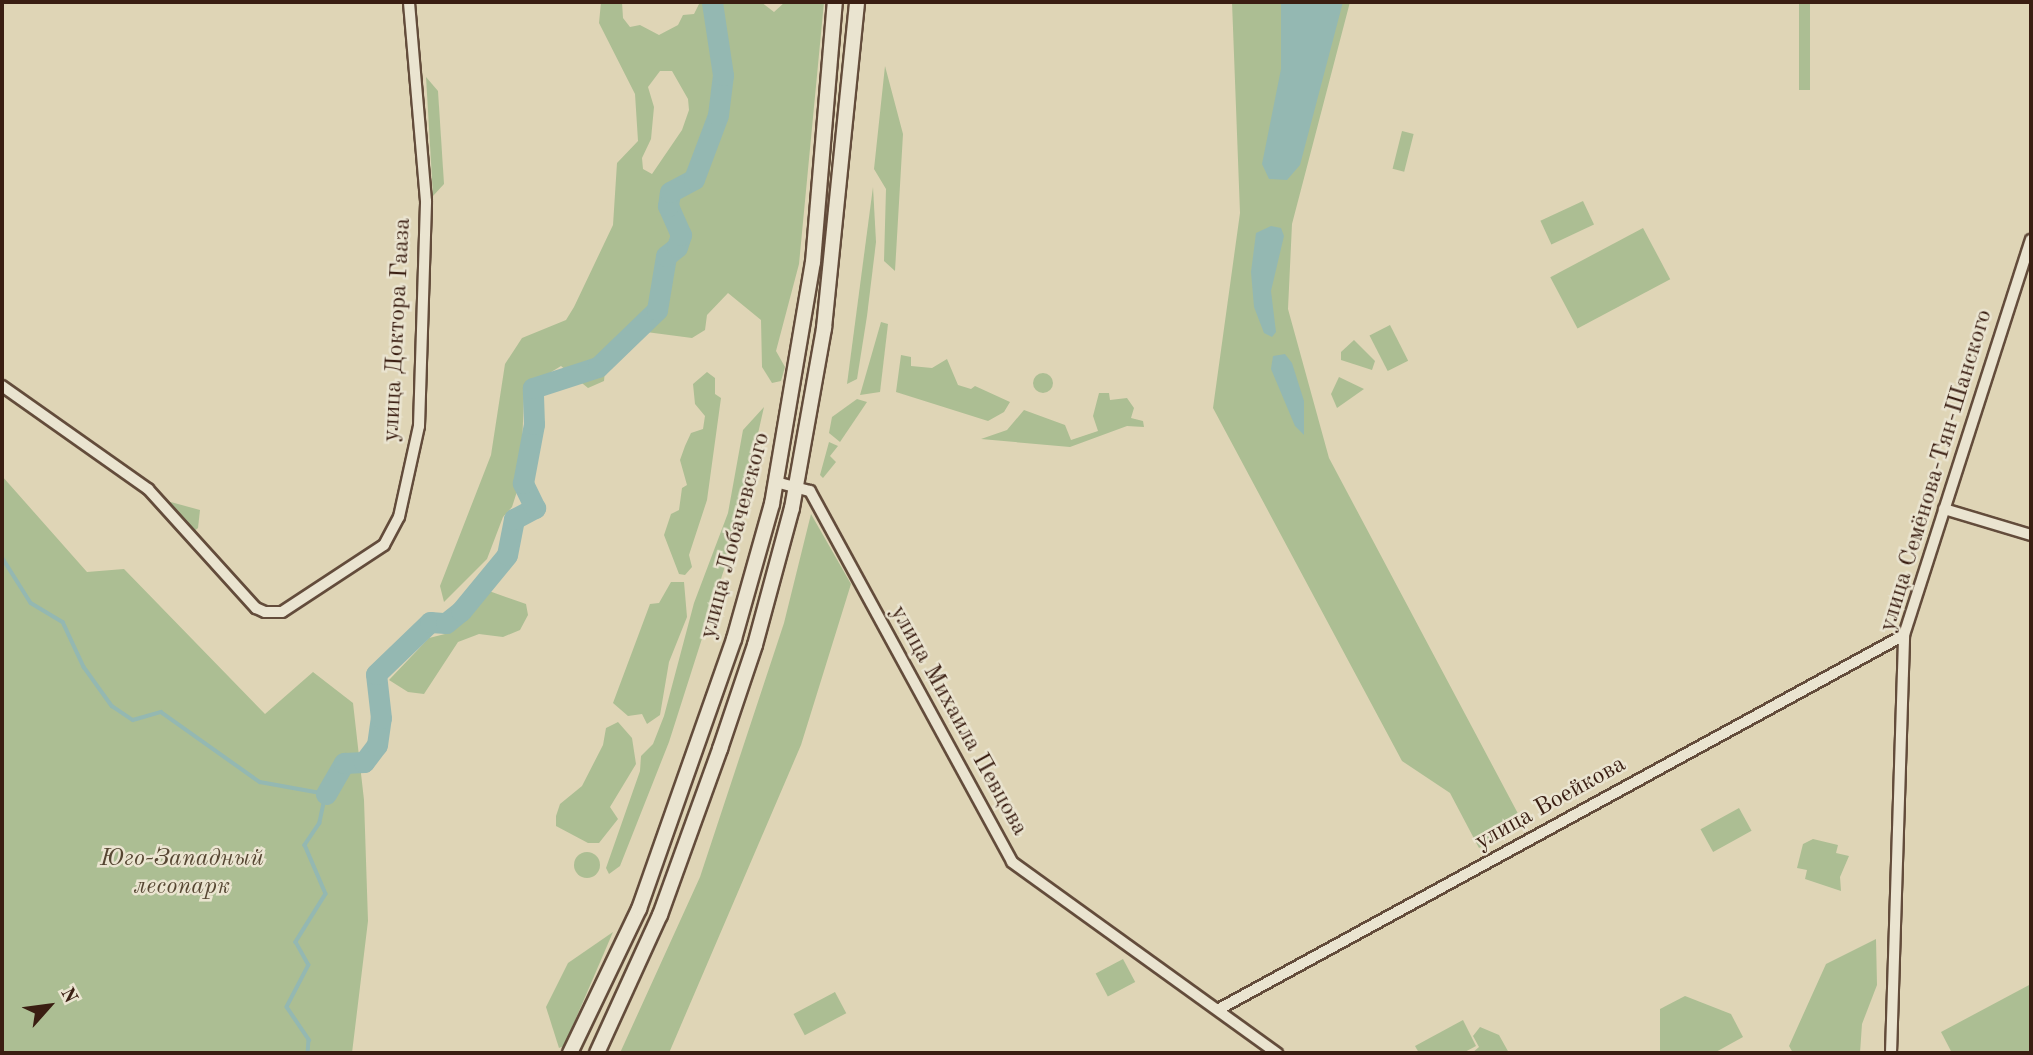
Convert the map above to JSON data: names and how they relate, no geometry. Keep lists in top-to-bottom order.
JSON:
{
  "streets": {
    "main road": ["улица Лобачевского"],
    "street": [
      "улица Доктора Гааза",
      "улица Семёнова-Тян-Шанского",
      "улица Михаила Певцова",
      "улица Воейкова"
    ]
  },
  "crossings": [
    ["улица Семёнова-Тян-Шанского", "улица Воейкова"],
    ["улица Лобачевского", "улица Михаила Певцова"],
    ["улица Михаила Певцова", "улица Воейкова"]
  ],
  "parks": ["Юго-Западный лесопарк"],
  "north": "top right"
}
